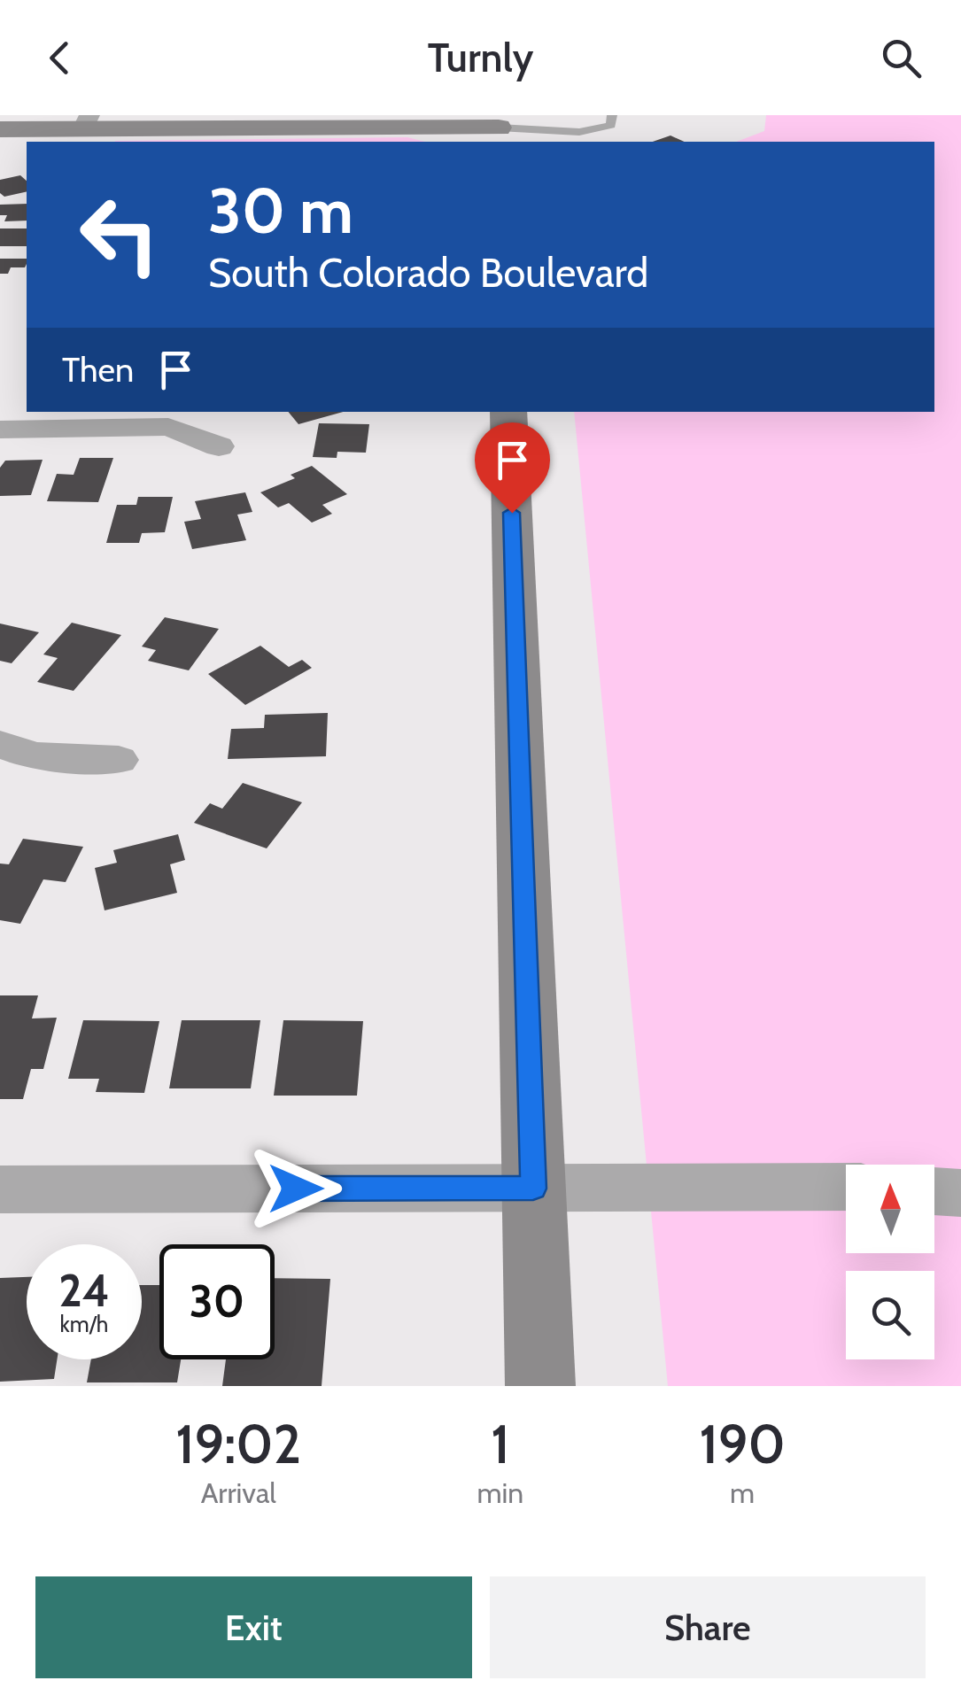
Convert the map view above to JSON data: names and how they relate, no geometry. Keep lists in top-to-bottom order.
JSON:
{
  "north": "top",
  "page": {
    "header": "Turnly",
    "turn": ["30 m", "South Colorado Boulevard"],
    "then": "Then",
    "speed": "24 km/h",
    "limit": "30",
    "eta": [
      "19:02",
      "Arrival",
      "1",
      "min",
      "190",
      "m"
    ],
    "buttons": ["Exit", "Share"]
  }
}
